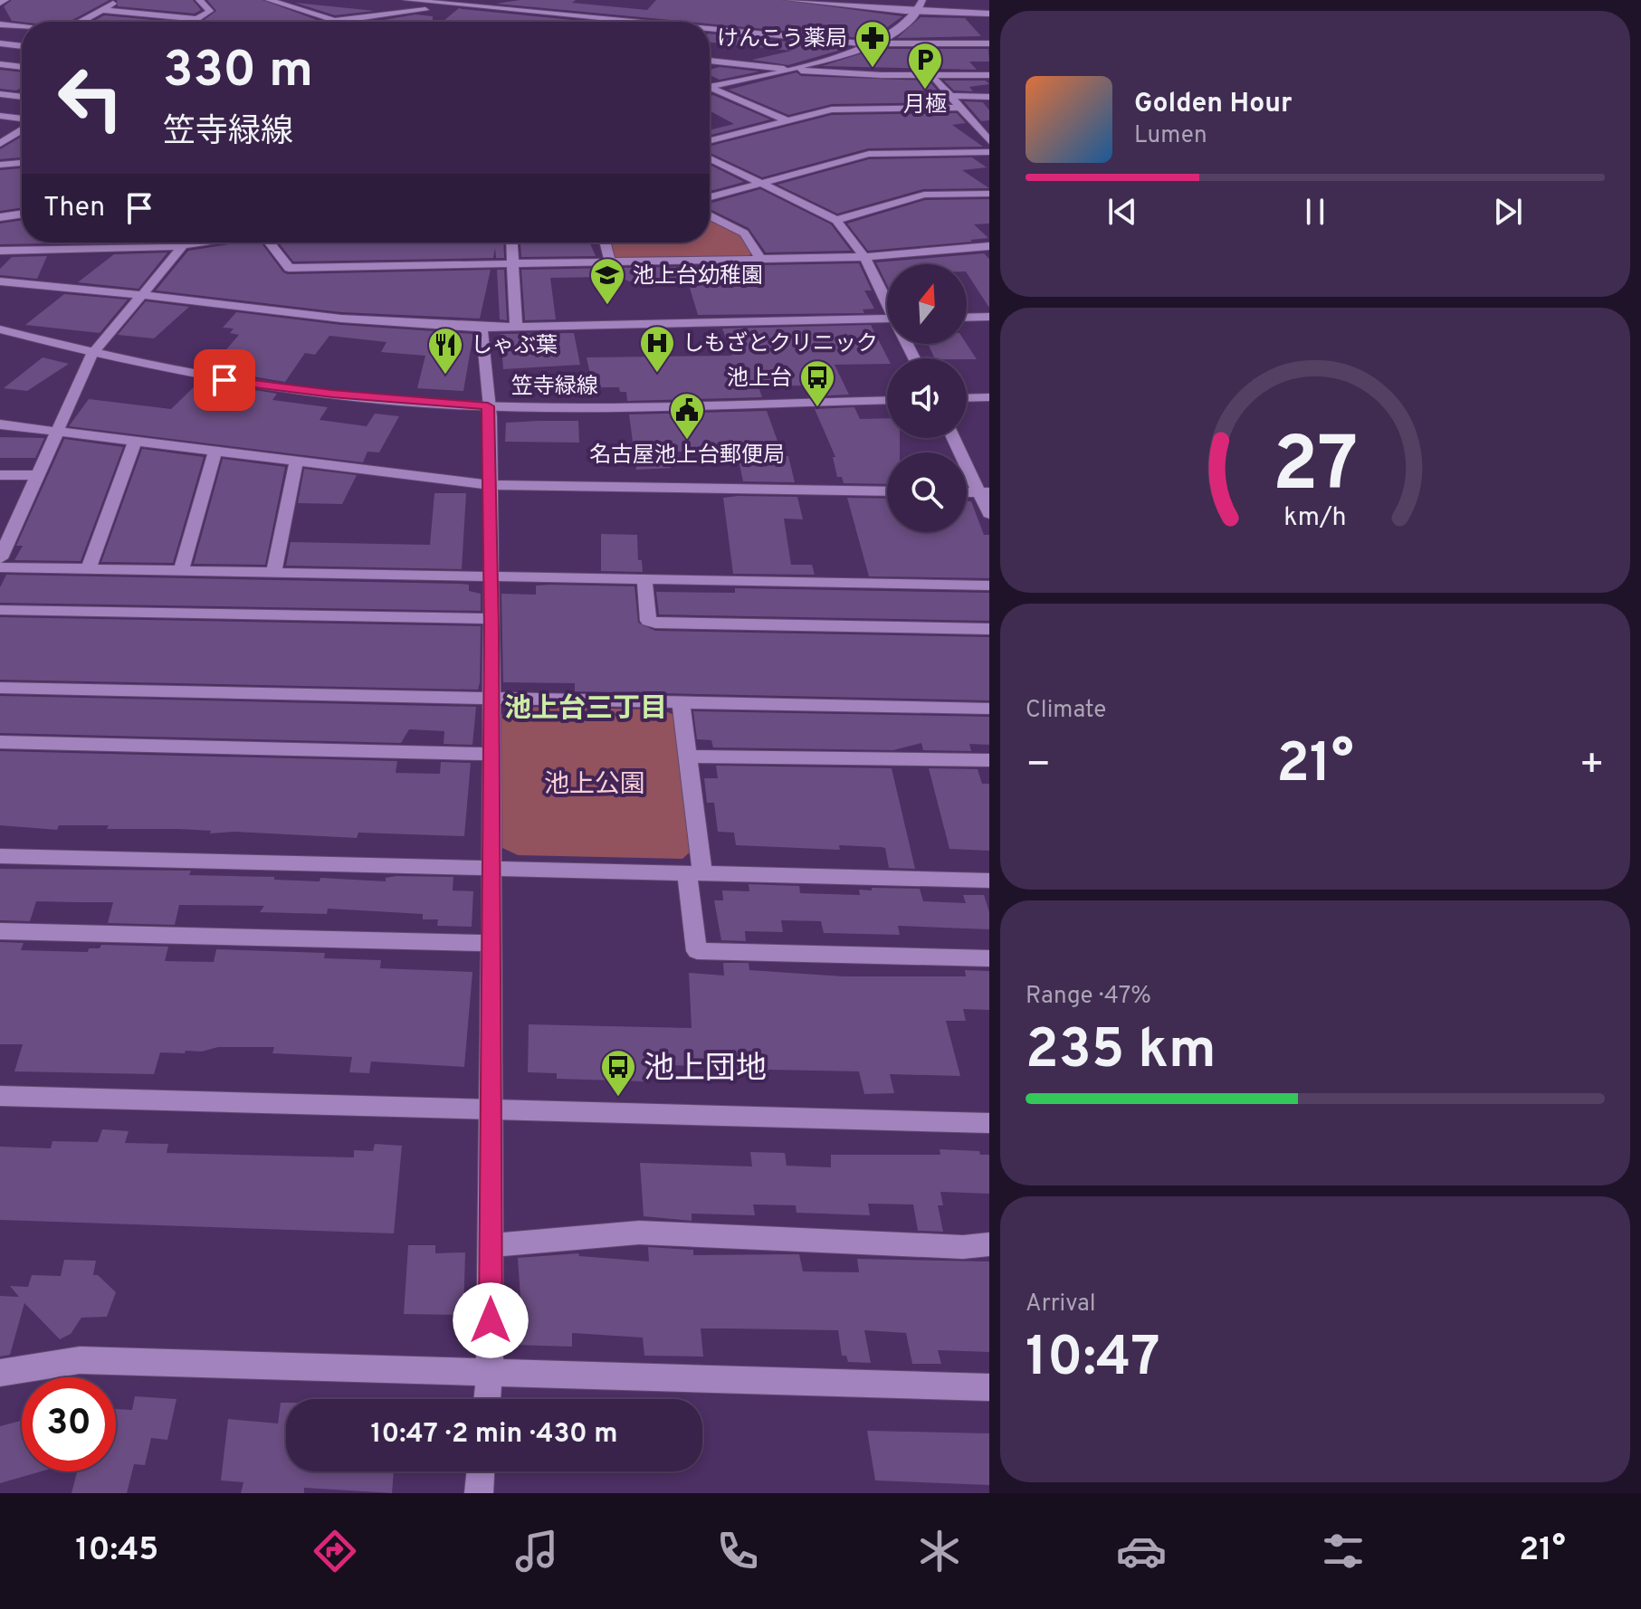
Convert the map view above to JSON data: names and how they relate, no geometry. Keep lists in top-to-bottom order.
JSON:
{
  "streets": {
    "street": ["笠寺緑線"]
  },
  "districts": ["池上台三丁目"],
  "parks": ["池上公園"],
  "places": {
    "pharmacy": ["けんこう薬局"],
    "parking": ["月極"],
    "school or university": ["池上台幼稚園"],
    "hospital": ["しもざとクリニック"],
    "restaurant": ["しゃぶ葉"],
    "bus stop": ["池上台", "池上団地"],
    "public building": ["名古屋池上台郵便局"]
  },
  "north": "top",
  "page": {
    "turn": ["330 m", "笠寺緑線"],
    "song": ["Golden Hour", "Lumen"],
    "then": "Then",
    "tile": [
      "Climate",
      ["Range · 47%", "235 km"],
      ["Arrival", "10:47"]
    ],
    "heat": ["−", "21°", "+"],
    "limit": "30",
    "trip": "10:47 · 2 min · 430 m",
    "tabs": ["10:45", "21°"],
    "gauge": ["27", "km/h"]
  }
}
